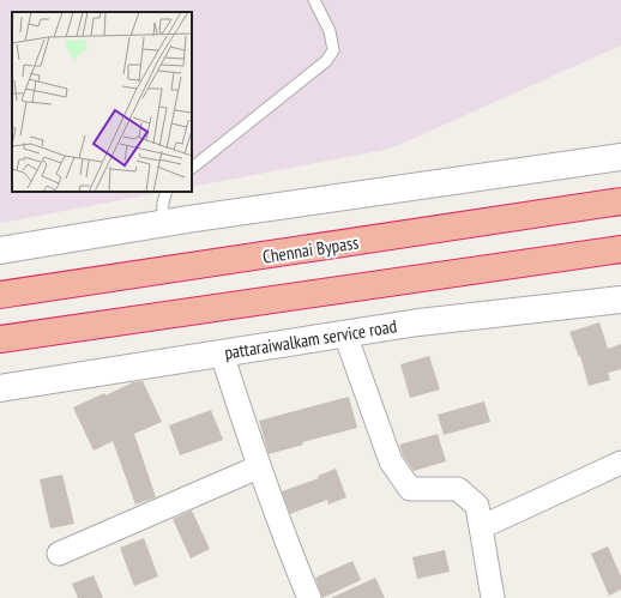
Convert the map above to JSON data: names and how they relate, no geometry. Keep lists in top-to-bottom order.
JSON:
{
  "streets": {
    "highway": ["Chennai Bypass"],
    "street": ["pattaraiwalkam service road"]
  }
}
